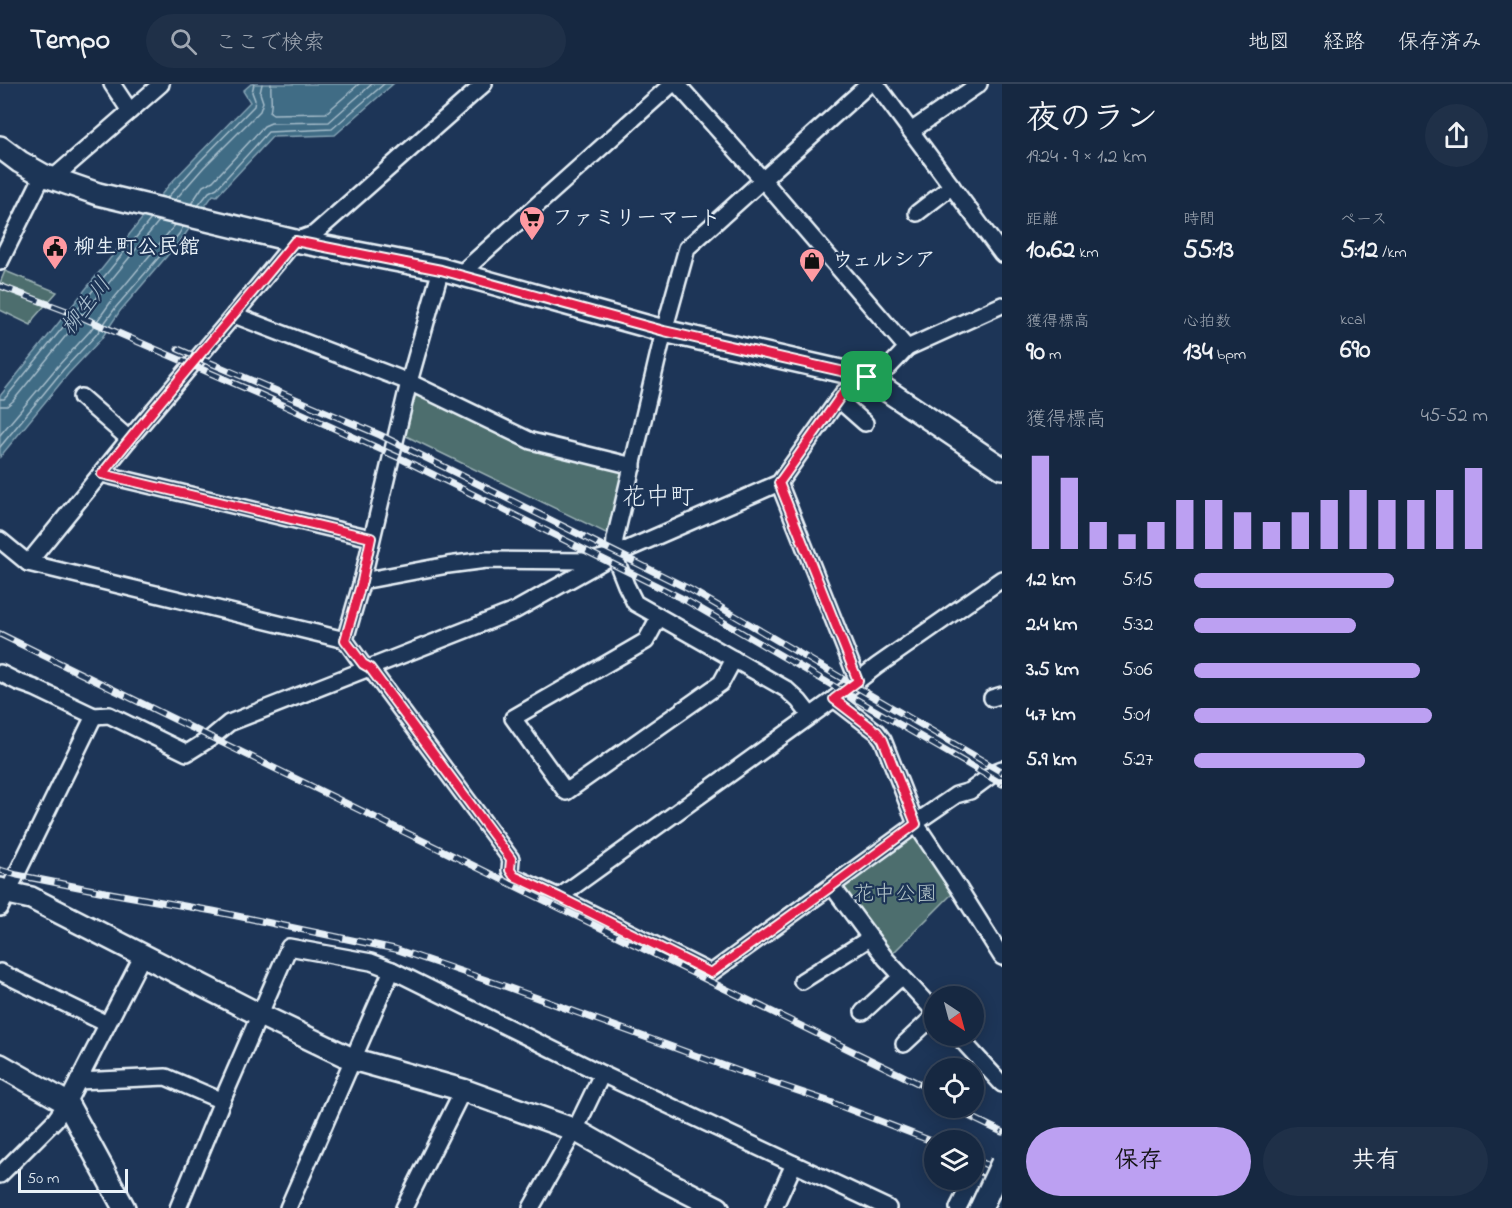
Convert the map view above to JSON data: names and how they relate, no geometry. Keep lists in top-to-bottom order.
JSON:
{
  "districts": ["花中町"],
  "water": ["柳生川"],
  "parks": ["花中公園"],
  "places": {
    "supermarket": ["ファミリーマート"],
    "public building": ["柳生町公民館"],
    "shop": ["ウェルシア"]
  },
  "scale_bar": "50 m",
  "north": "bottom right",
  "page": {
    "header": "Tempo",
    "search": "ここで検索",
    "nav": ["地図", "経路", "保存済み"],
    "heading": ["夜のラン", "19:24 · 9 × 1.2 km"],
    "stats": [
      ["距離", "10.62 km"],
      ["時間", "55:13"],
      ["ペース", "5:12 /km"],
      ["獲得標高", "90 m"],
      ["心拍数", "134 bpm"],
      ["kcal", "690"]
    ],
    "chart": ["獲得標高", "45–52 m"],
    "list": [
      {
        "name": "1.2 km",
        "note": "5:15"
      },
      {
        "name": "2.4 km",
        "note": "5:32"
      },
      {
        "name": "3.5 km",
        "note": "5:06"
      },
      {
        "name": "4.7 km",
        "note": "5:01"
      },
      {
        "name": "5.9 km",
        "note": "5:27"
      }
    ],
    "buttons": ["保存", "共有"],
    "scale": "50 m"
  }
}
